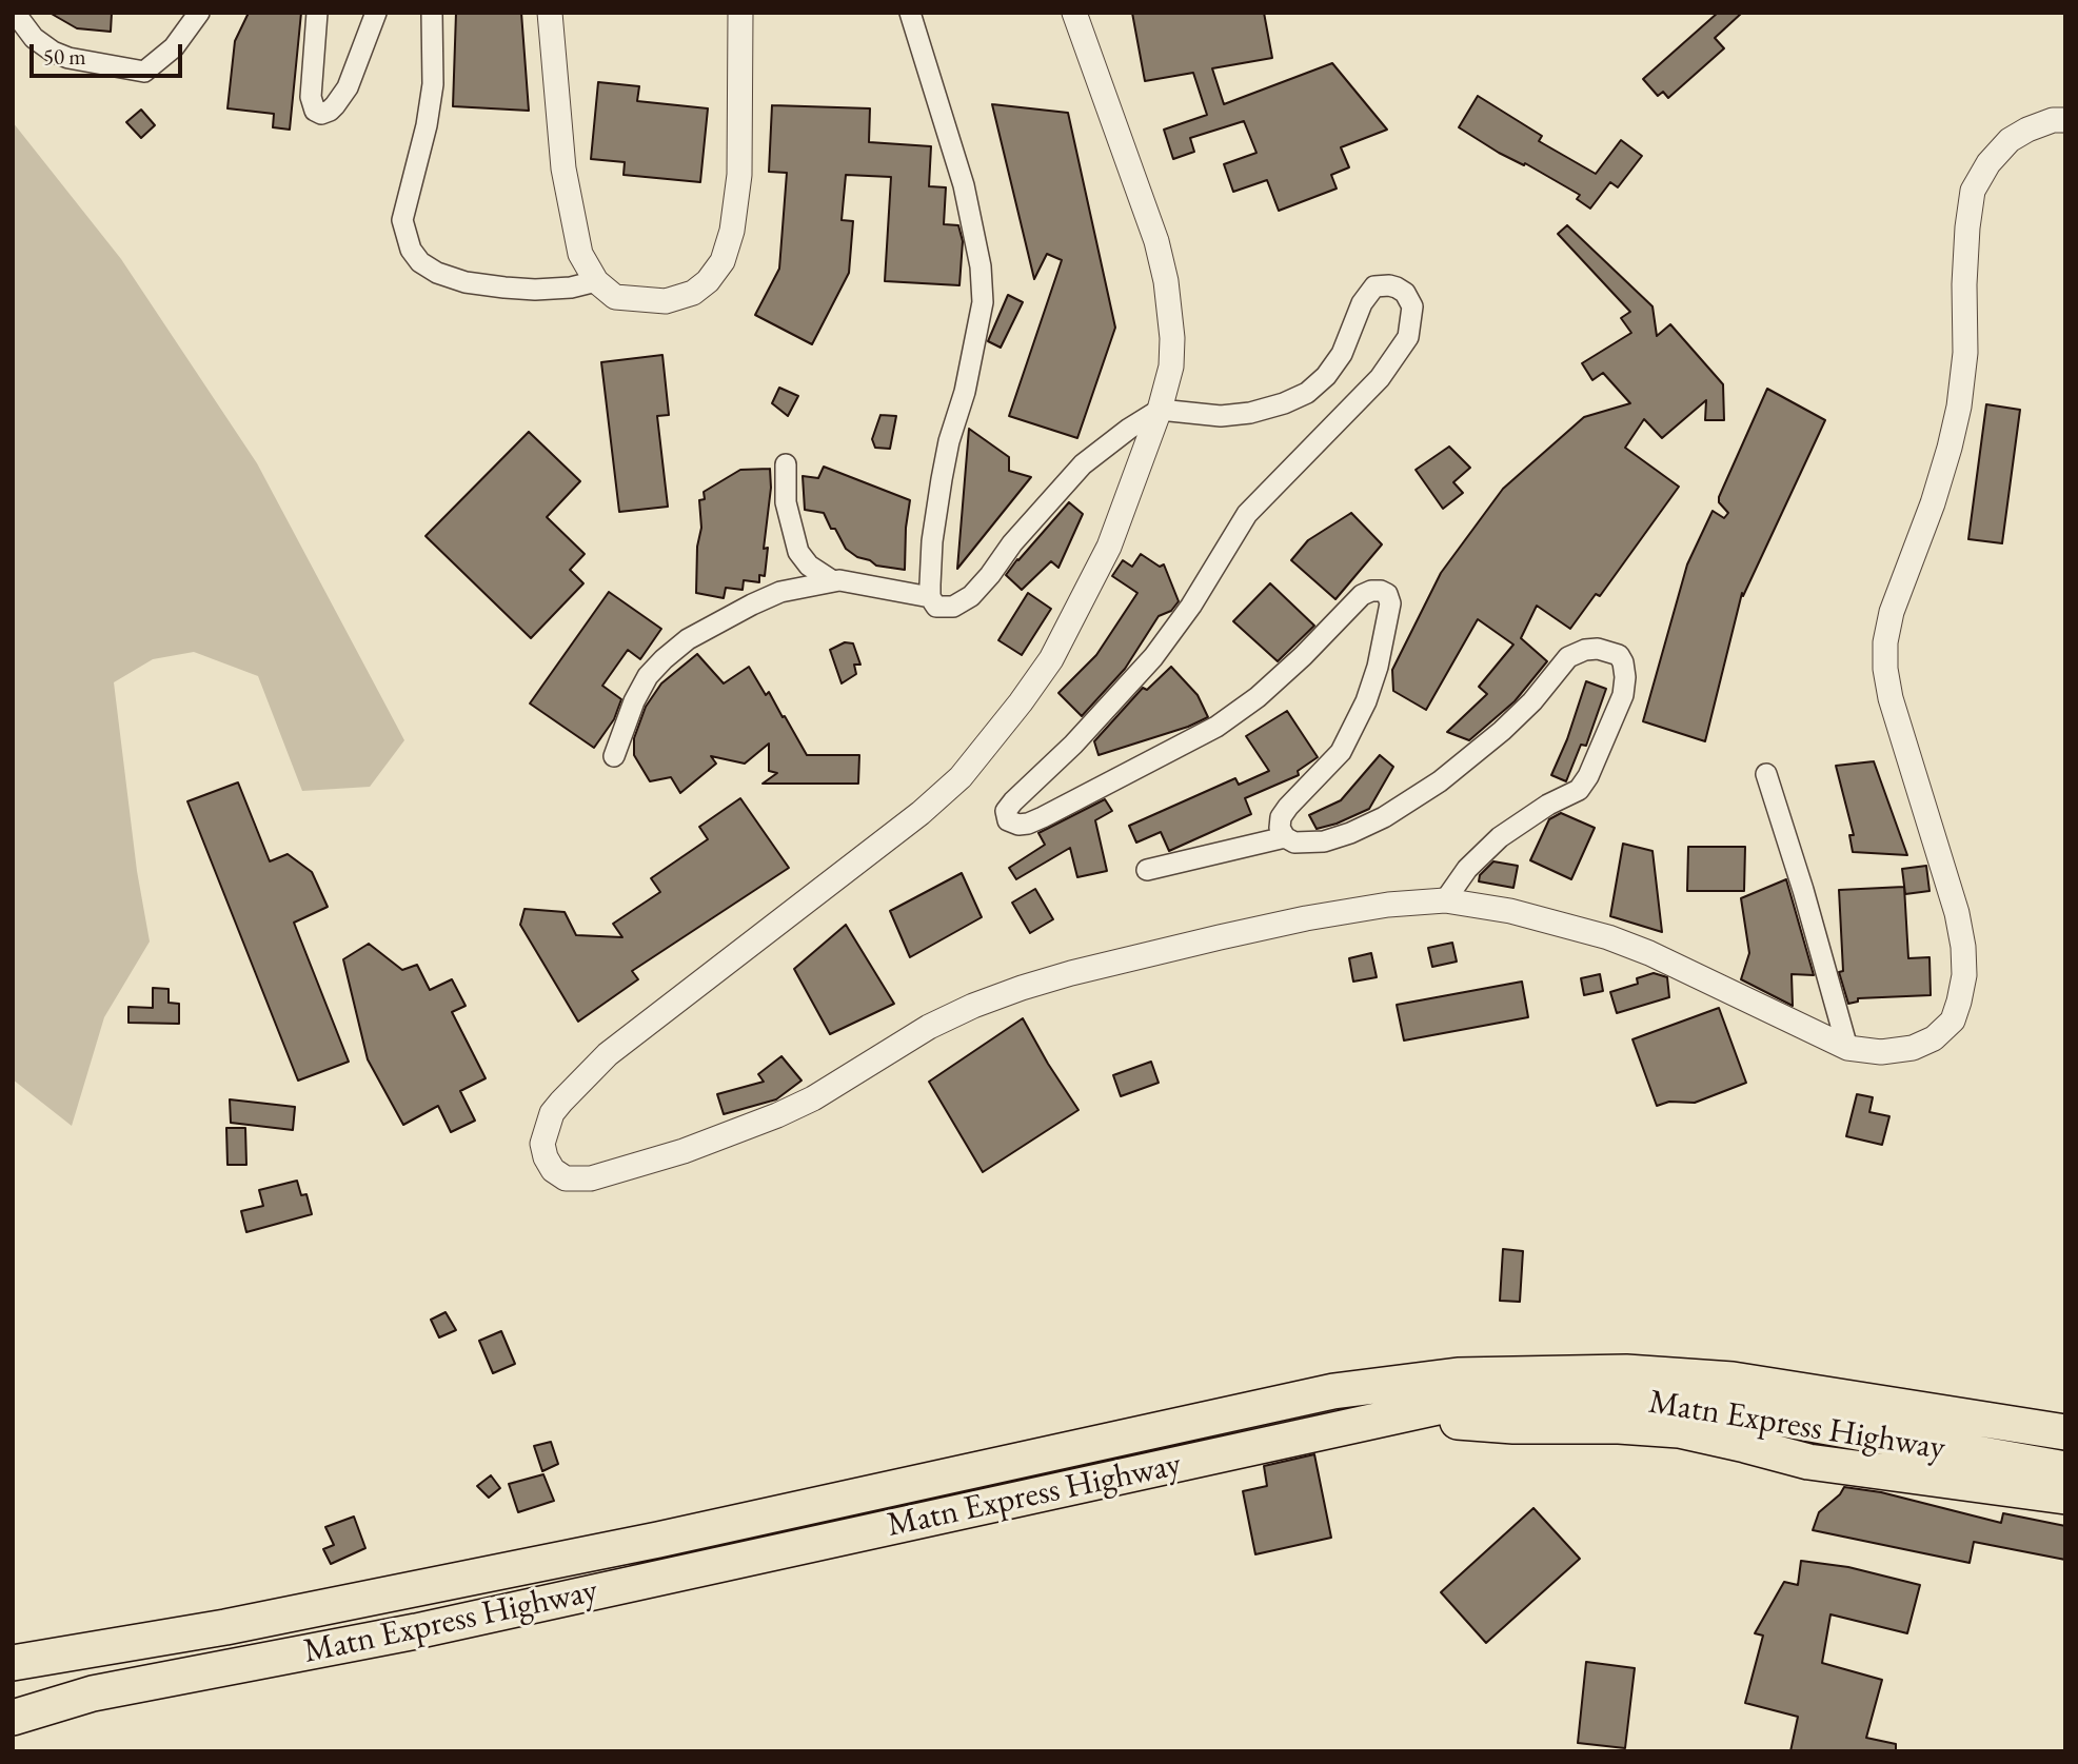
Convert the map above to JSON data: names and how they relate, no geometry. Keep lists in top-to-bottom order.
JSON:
{
  "streets": {
    "highway": ["Matn Express Highway"]
  },
  "scale_bar": "50 m"
}
